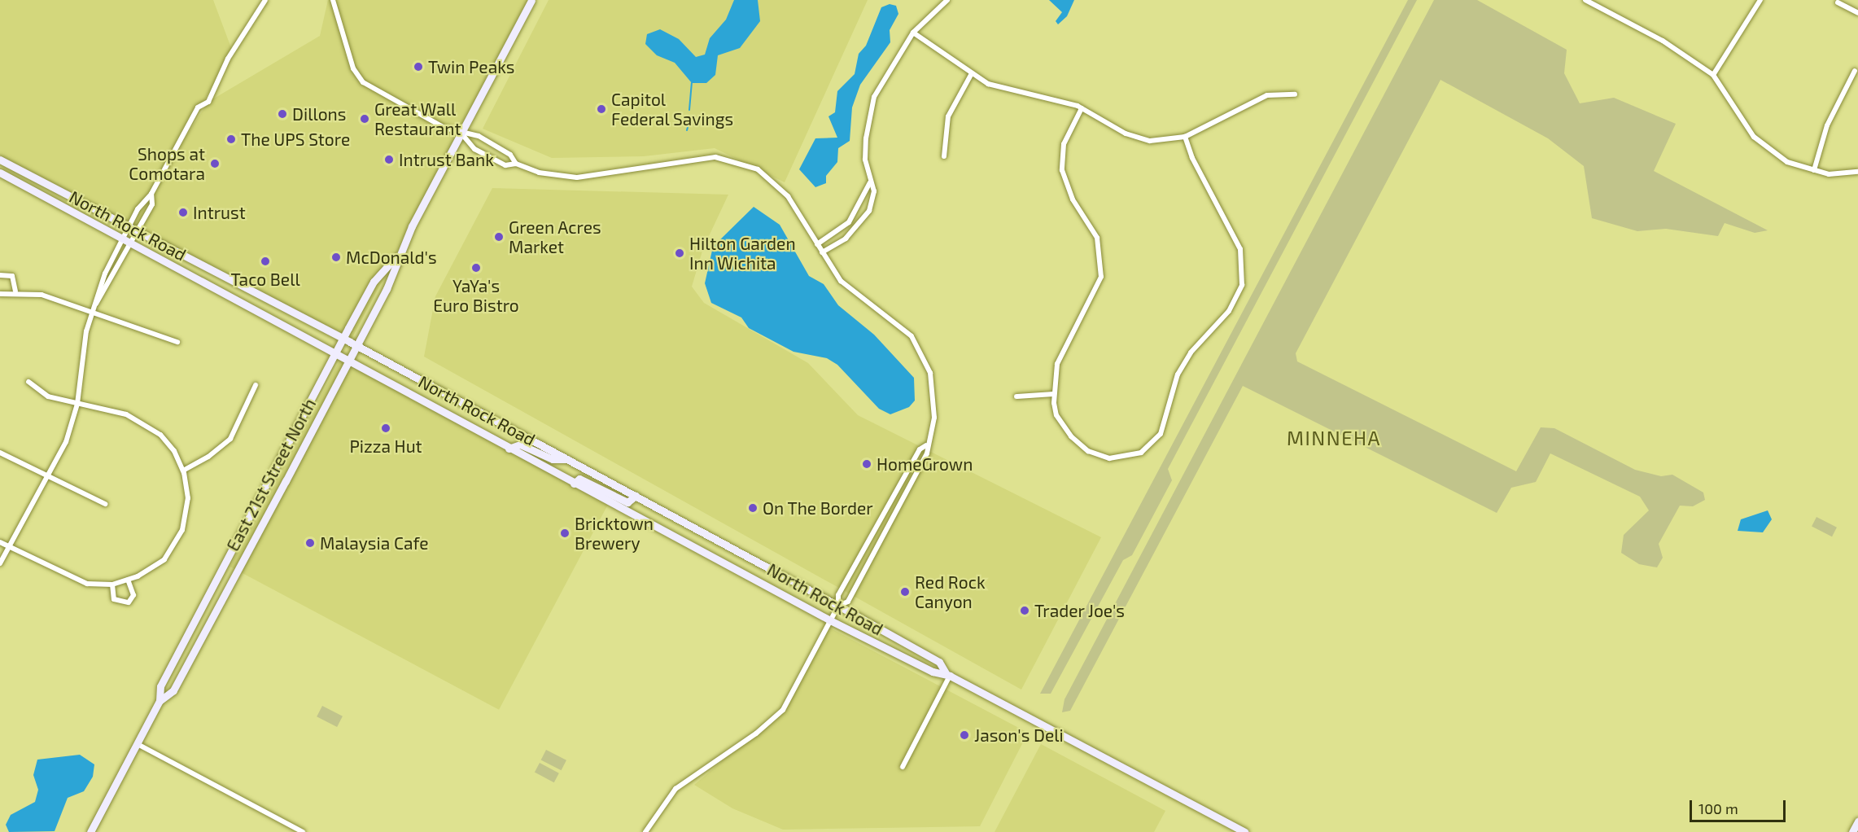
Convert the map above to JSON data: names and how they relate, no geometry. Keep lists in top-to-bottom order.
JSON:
{
  "streets": {
    "main road": ["North Rock Road", "East 21st Street North"]
  },
  "crossings": [
    ["North Rock Road", "East 21st Street North"]
  ],
  "districts": ["MINNEHA"],
  "places": [
    "Twin Peaks",
    "Capitol Federal Savings",
    "Dillons",
    "Great Wall Restaurant",
    "The UPS Store",
    "Intrust Bank",
    "Shops at Comotara",
    "Intrust",
    "Green Acres Market",
    "Hilton Garden Inn Wichita",
    "McDonald's",
    "Taco Bell",
    "YaYa's Euro Bistro",
    "Pizza Hut",
    "HomeGrown",
    "On The Border",
    "Bricktown Brewery",
    "Malaysia Cafe",
    "Red Rock Canyon",
    "Trader Joe's",
    "Jason's Deli"
  ],
  "scale_bar": "100 m"
}
